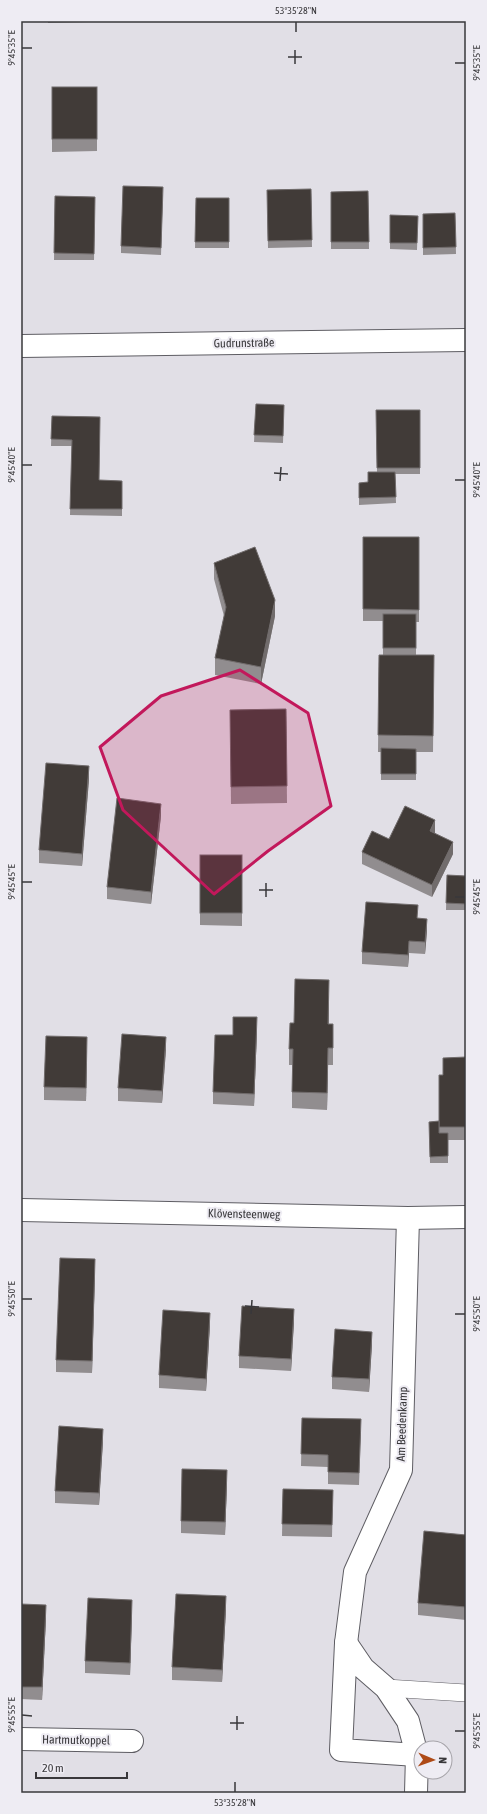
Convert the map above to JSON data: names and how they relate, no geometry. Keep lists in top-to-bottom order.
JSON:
{
  "streets": {
    "street": [
      "Gudrunstraße",
      "Klövensteenweg",
      "Am Beedenkamp",
      "Hartmutkoppel"
    ]
  },
  "crossings": [
    ["Klövensteenweg", "Am Beedenkamp"]
  ],
  "scale_bar": "20 m",
  "north": "right",
  "coordinates": [
    "53°35'28\"N",
    "9°45'35\"E",
    "9°45'40\"E",
    "9°45'45\"E",
    "9°45'50\"E",
    "9°45'55\"E"
  ]
}
